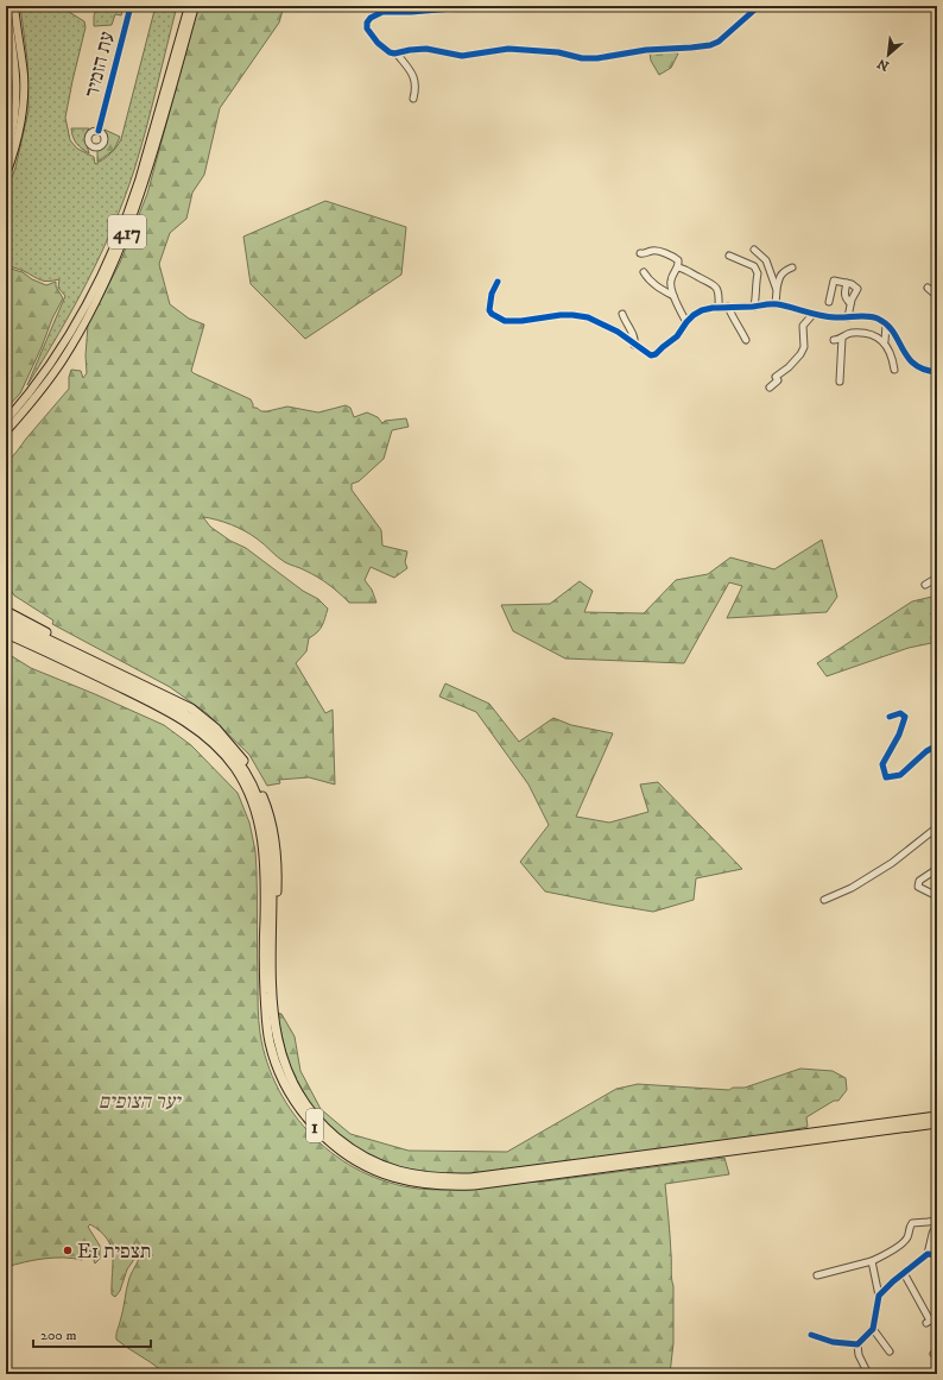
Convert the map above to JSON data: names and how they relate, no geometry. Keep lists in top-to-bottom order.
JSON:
{
  "streets": {
    "highway": ["1"],
    "main road": ["417"],
    "street": ["עת הזמיר"]
  },
  "parks": ["יער הצופים"],
  "places": ["E1 תצפית"],
  "scale_bar": "200 m",
  "north": "bottom left"
}
